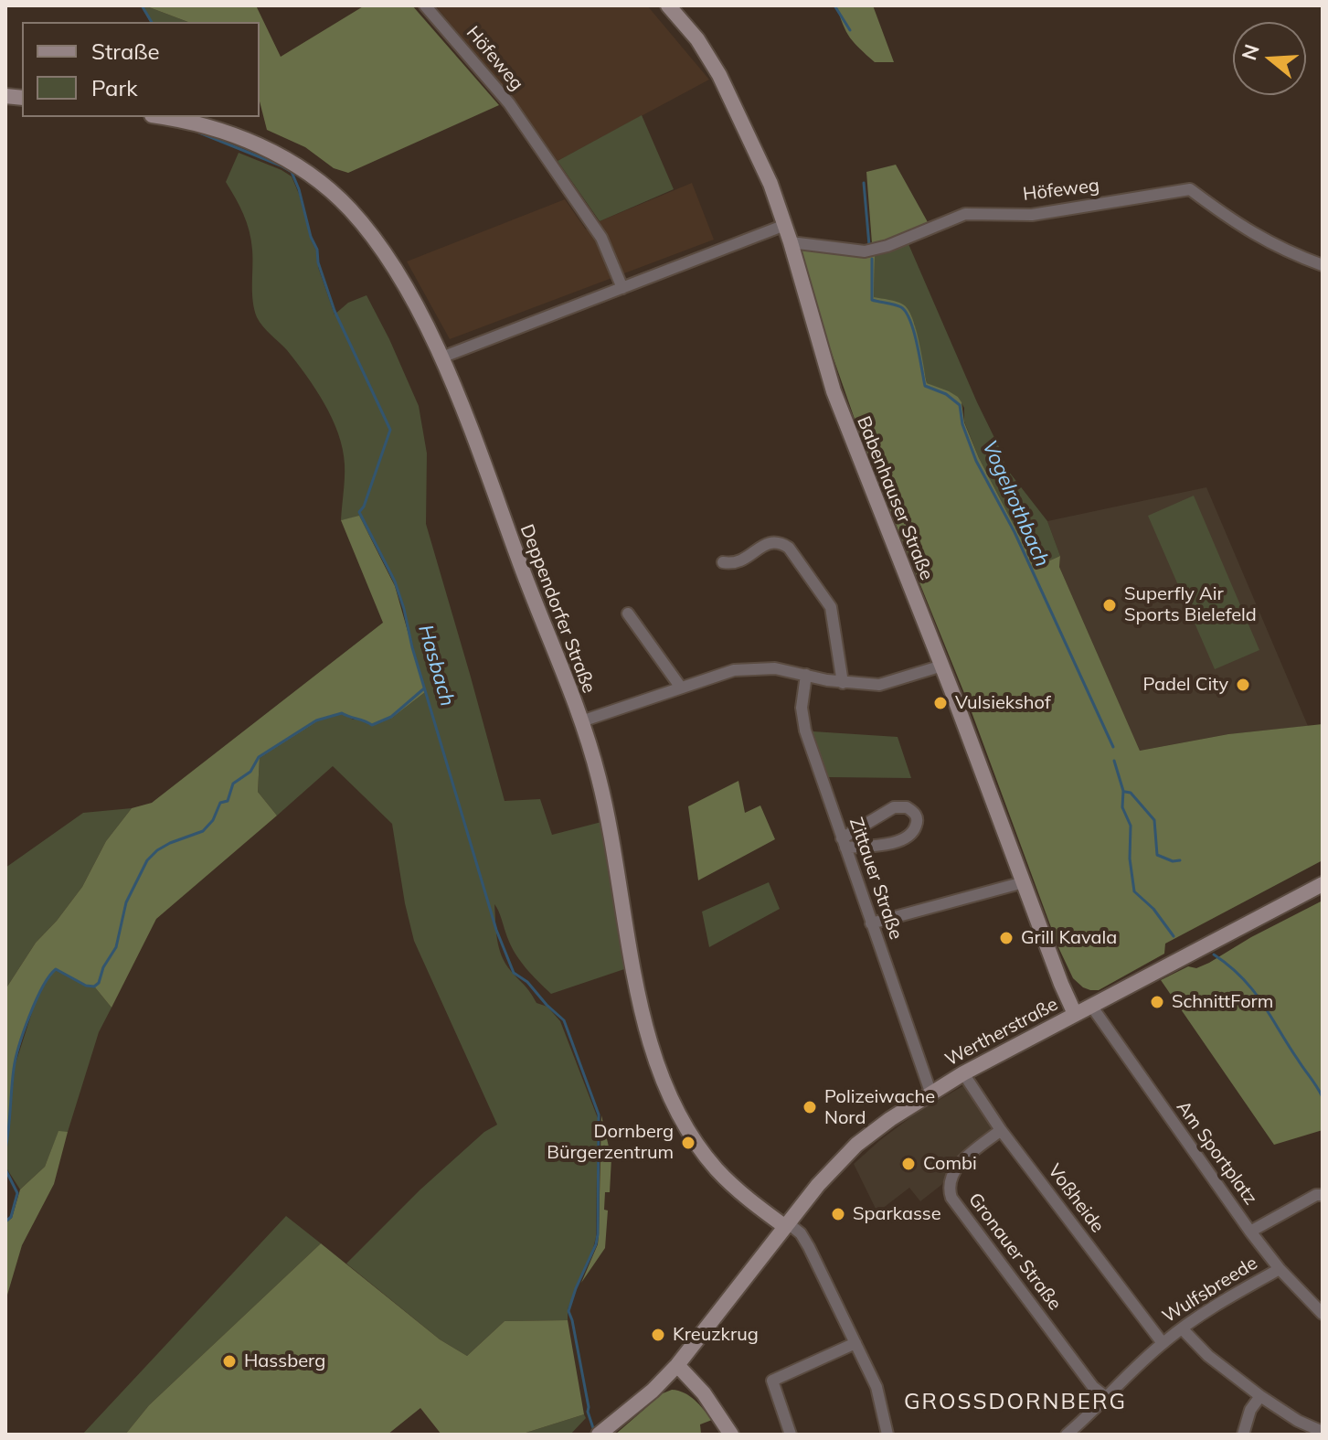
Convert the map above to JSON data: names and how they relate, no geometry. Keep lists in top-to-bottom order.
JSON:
{
  "streets": {
    "main road": ["Babenhauser Straße", "Deppendorfer Straße", "Wertherstraße"],
    "street": [
      "Höfeweg",
      "Zittauer Straße",
      "Am Sportplatz",
      "Voßheide",
      "Gronauer Straße",
      "Wulfsbreede"
    ]
  },
  "crossings": [
    ["Höfeweg", "Babenhauser Straße"],
    ["Babenhauser Straße", "Wertherstraße"],
    ["Deppendorfer Straße", "Wertherstraße"],
    ["Zittauer Straße", "Wertherstraße"],
    ["Wertherstraße", "Am Sportplatz"],
    ["Wertherstraße", "Voßheide"],
    ["Am Sportplatz", "Wulfsbreede"],
    ["Voßheide", "Gronauer Straße"],
    ["Voßheide", "Wulfsbreede"],
    ["Gronauer Straße", "Wulfsbreede"]
  ],
  "districts": ["GROSSDORNBERG"],
  "water": ["Vogelrothbach", "Hasbach"],
  "places": [
    "Superfly Air Sports Bielefeld",
    "Padel City",
    "Vulsiekshof",
    "Grill Kavala",
    "SchnittForm",
    "Polizeiwache Nord",
    "Dornberg Bürgerzentrum",
    "Combi",
    "Sparkasse",
    "Kreuzkrug",
    "Hassberg"
  ],
  "legend": ["Straße", "Park"],
  "north": "left"
}
